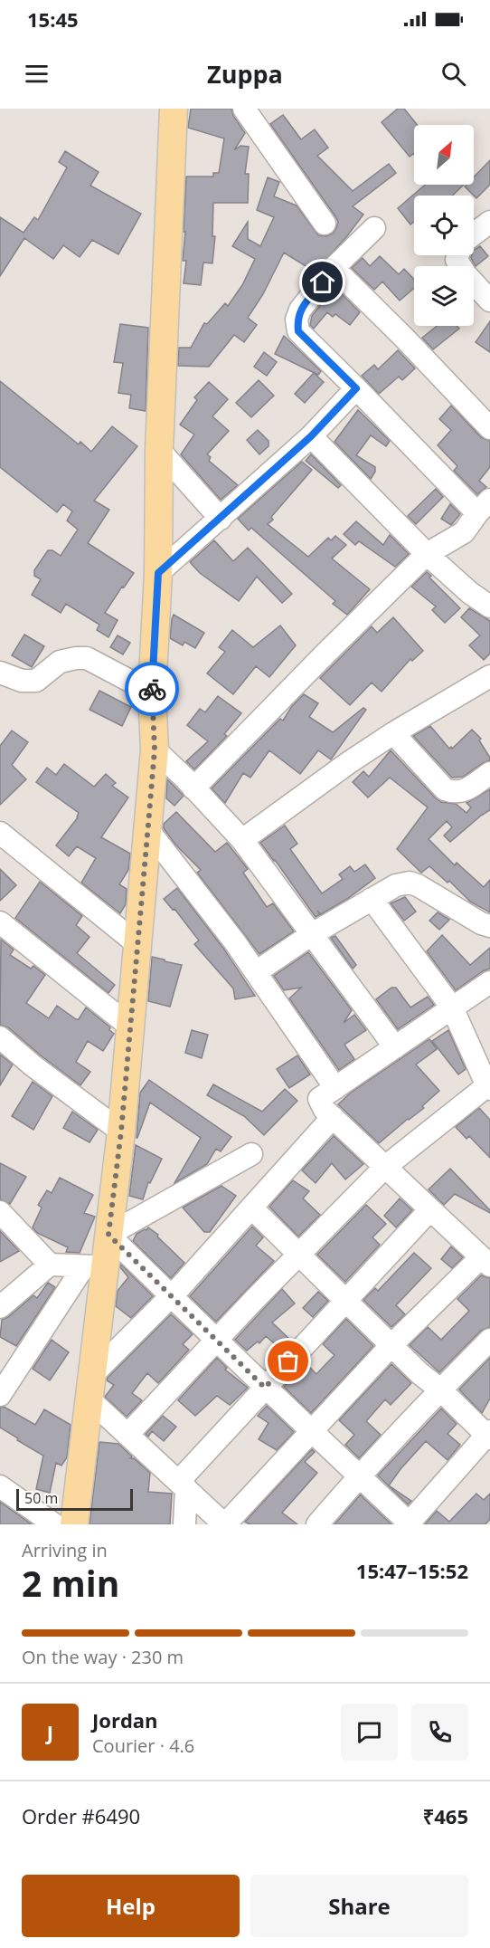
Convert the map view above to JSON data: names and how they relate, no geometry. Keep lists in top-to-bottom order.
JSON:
{
  "scale_bar": "50 m",
  "north": "top right",
  "page": {
    "status": "15:45",
    "header": "Zuppa",
    "scale": "50 m",
    "heading": ["2 min", "Arriving in", "15:47–15:52"],
    "panel": [
      "Jordan",
      "Courier · 4.6",
      "Order #6490",
      "₹465"
    ],
    "bar": "On the way · 230 m",
    "round": "J",
    "buttons": ["Help", "Share"]
  }
}
